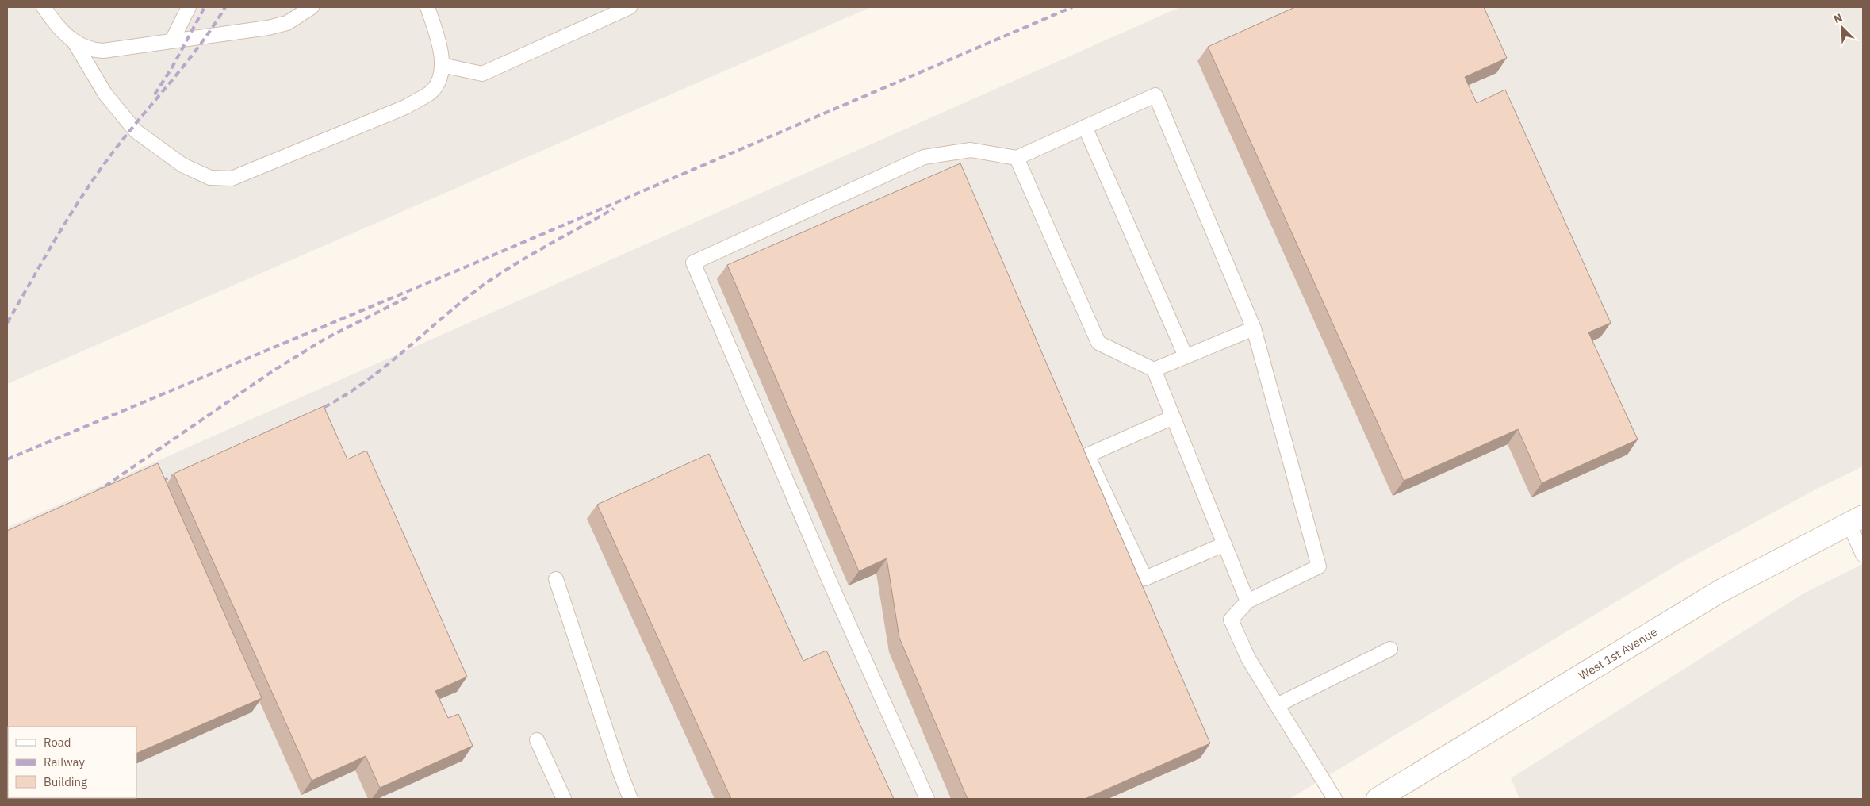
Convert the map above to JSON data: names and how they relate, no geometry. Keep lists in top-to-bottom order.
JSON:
{
  "streets": {
    "street": ["West 1st Avenue"]
  },
  "legend": ["Road", "Railway", "Building"],
  "north": "top left"
}
